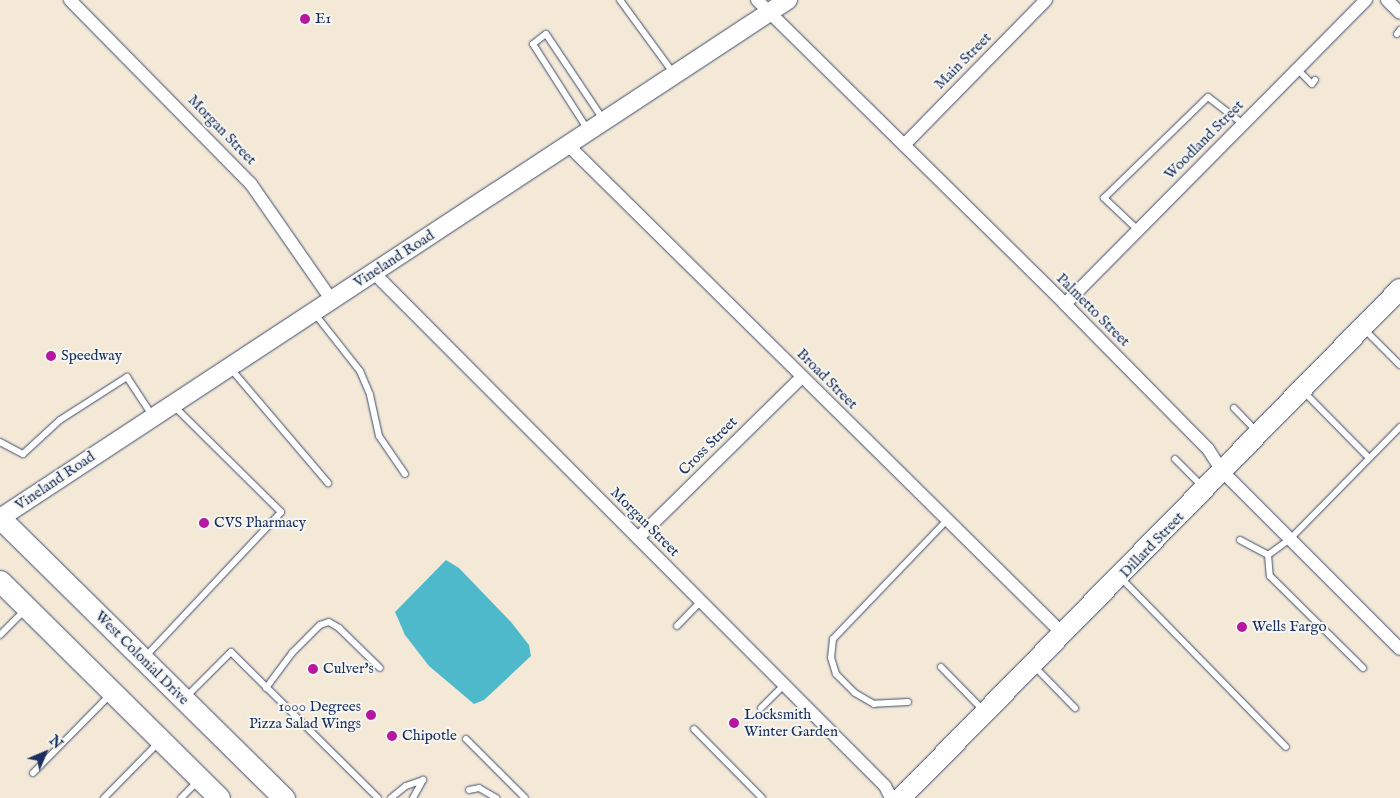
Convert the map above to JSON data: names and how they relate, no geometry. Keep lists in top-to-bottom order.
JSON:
{
  "streets": {
    "highway": ["West Colonial Drive"],
    "main road": ["Vineland Road", "Dillard Street"],
    "street": [
      "Main Street",
      "Morgan Street",
      "Woodland Street",
      "Palmetto Street",
      "Broad Street",
      "Cross Street"
    ]
  },
  "crossings": [
    ["Main Street", "Palmetto Street"],
    ["Morgan Street", "Vineland Road"],
    ["Morgan Street", "Cross Street"],
    ["Woodland Street", "Palmetto Street"],
    ["Vineland Road", "Palmetto Street"],
    ["Vineland Road", "Broad Street"],
    ["Vineland Road", "West Colonial Drive"],
    ["Palmetto Street", "Dillard Street"],
    ["Broad Street", "Cross Street"],
    ["Broad Street", "Dillard Street"]
  ],
  "places": [
    "E1",
    "Speedway",
    "CVS Pharmacy",
    "Wells Fargo",
    "Culver's",
    "1000 Degrees Pizza Salad Wings",
    "Locksmith Winter Garden",
    "Chipotle"
  ],
  "north": "top right"
}
